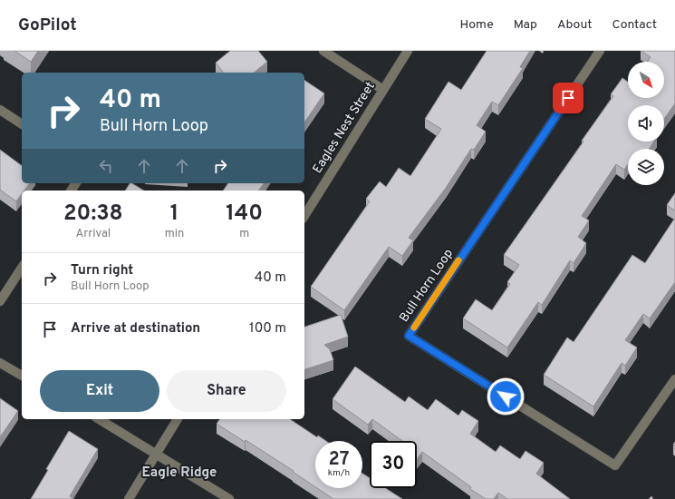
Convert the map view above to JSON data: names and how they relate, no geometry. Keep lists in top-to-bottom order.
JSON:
{
  "streets": {
    "street": ["Eagles Nest Street", "Bull Horn Loop"]
  },
  "districts": ["Eagle Ridge"],
  "north": "bottom right",
  "page": {
    "header": "GoPilot",
    "nav": [
      "Home",
      "Map",
      "About",
      "Contact"
    ],
    "turn": ["40 m", "Bull Horn Loop"],
    "eta": [
      "20:38",
      "Arrival",
      "1",
      "min",
      "140",
      "m"
    ],
    "list": [
      {
        "name": "Turn right",
        "note": "Bull Horn Loop",
        "value": "40 m"
      },
      {
        "name": "Arrive at destination",
        "value": "100 m"
      }
    ],
    "buttons": ["Exit", "Share"],
    "speed": "27 km/h",
    "limit": "30"
  }
}
